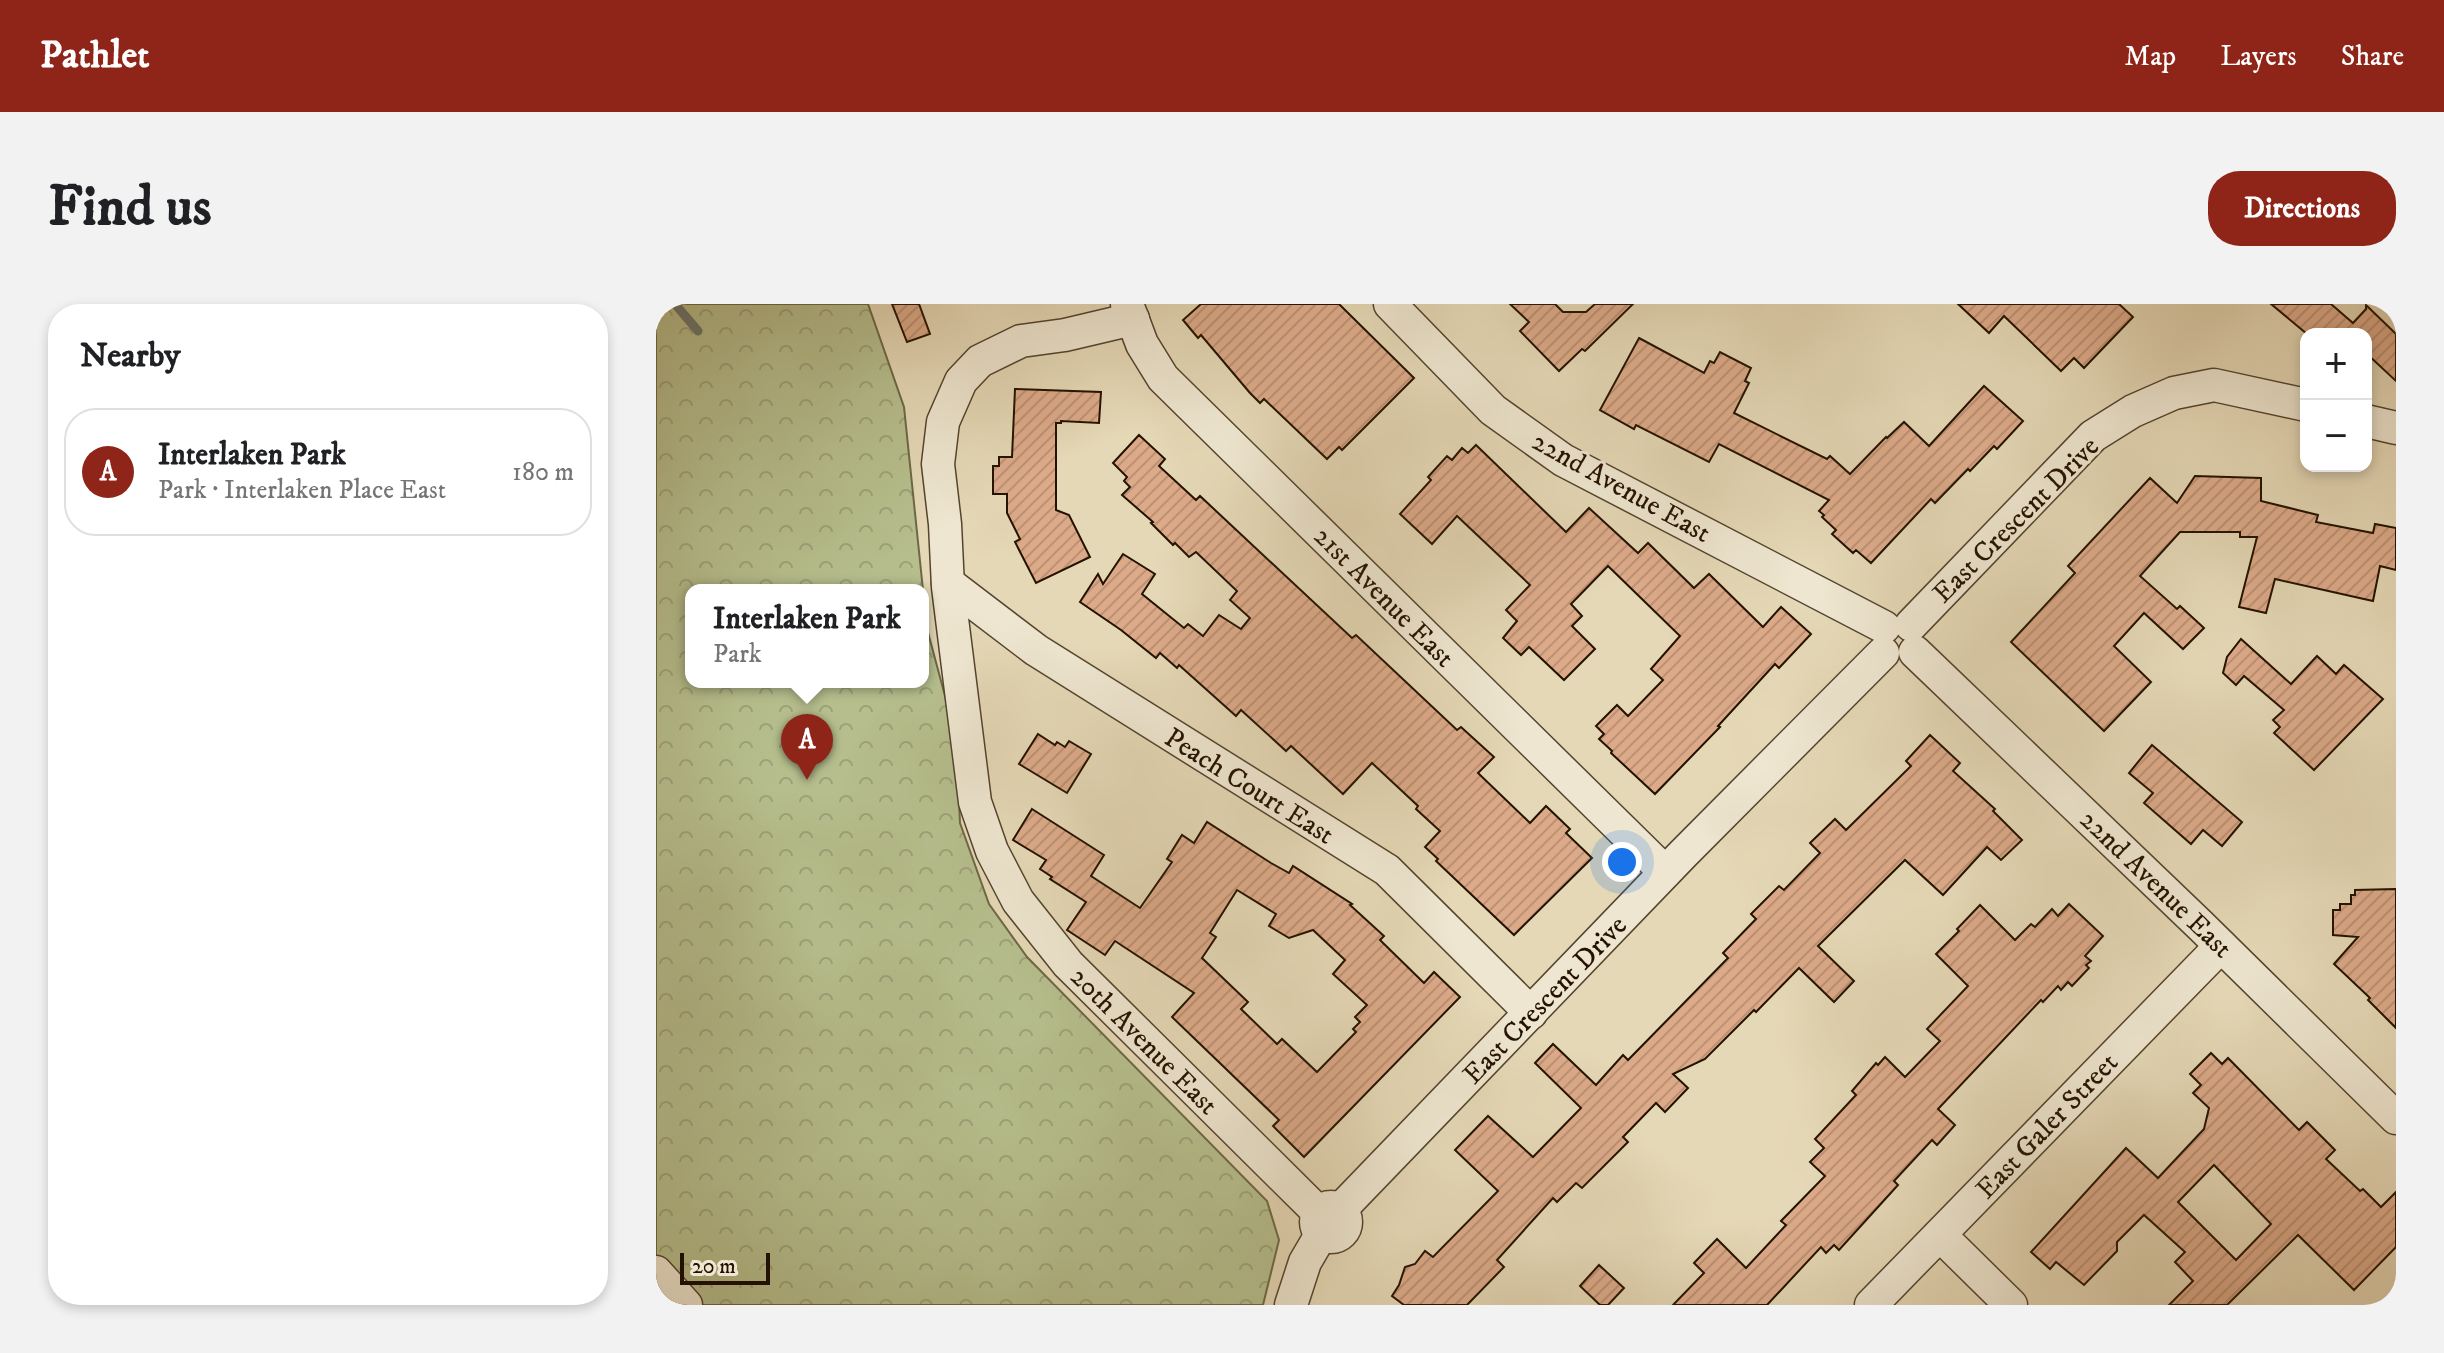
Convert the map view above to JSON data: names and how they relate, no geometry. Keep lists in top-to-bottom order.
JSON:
{
  "streets": {
    "street": [
      "22nd Avenue East",
      "East Crescent Drive",
      "21st Avenue East",
      "Peach Court East",
      "20th Avenue East",
      "East Galer Street"
    ]
  },
  "crossings": [
    ["22nd Avenue East", "East Crescent Drive"],
    ["22nd Avenue East", "East Galer Street"],
    ["East Crescent Drive", "21st Avenue East"],
    ["East Crescent Drive", "Peach Court East"],
    ["East Crescent Drive", "20th Avenue East"],
    ["21st Avenue East", "20th Avenue East"],
    ["Peach Court East", "20th Avenue East"]
  ],
  "scale_bar": "20 m",
  "page": {
    "header": "Pathlet",
    "nav": ["Map", "Layers", "Share"],
    "buttons": "Directions",
    "title": "Find us",
    "heading": "Nearby",
    "map_buttons": ["+", "−"],
    "list": [
      {
        "mark": "A",
        "name": "Interlaken Park",
        "note": "Park · Interlaken Place East",
        "value": "180 m"
      }
    ],
    "popup": ["Interlaken Park", "Park"],
    "pins": "A",
    "scale": "20 m"
  }
}
